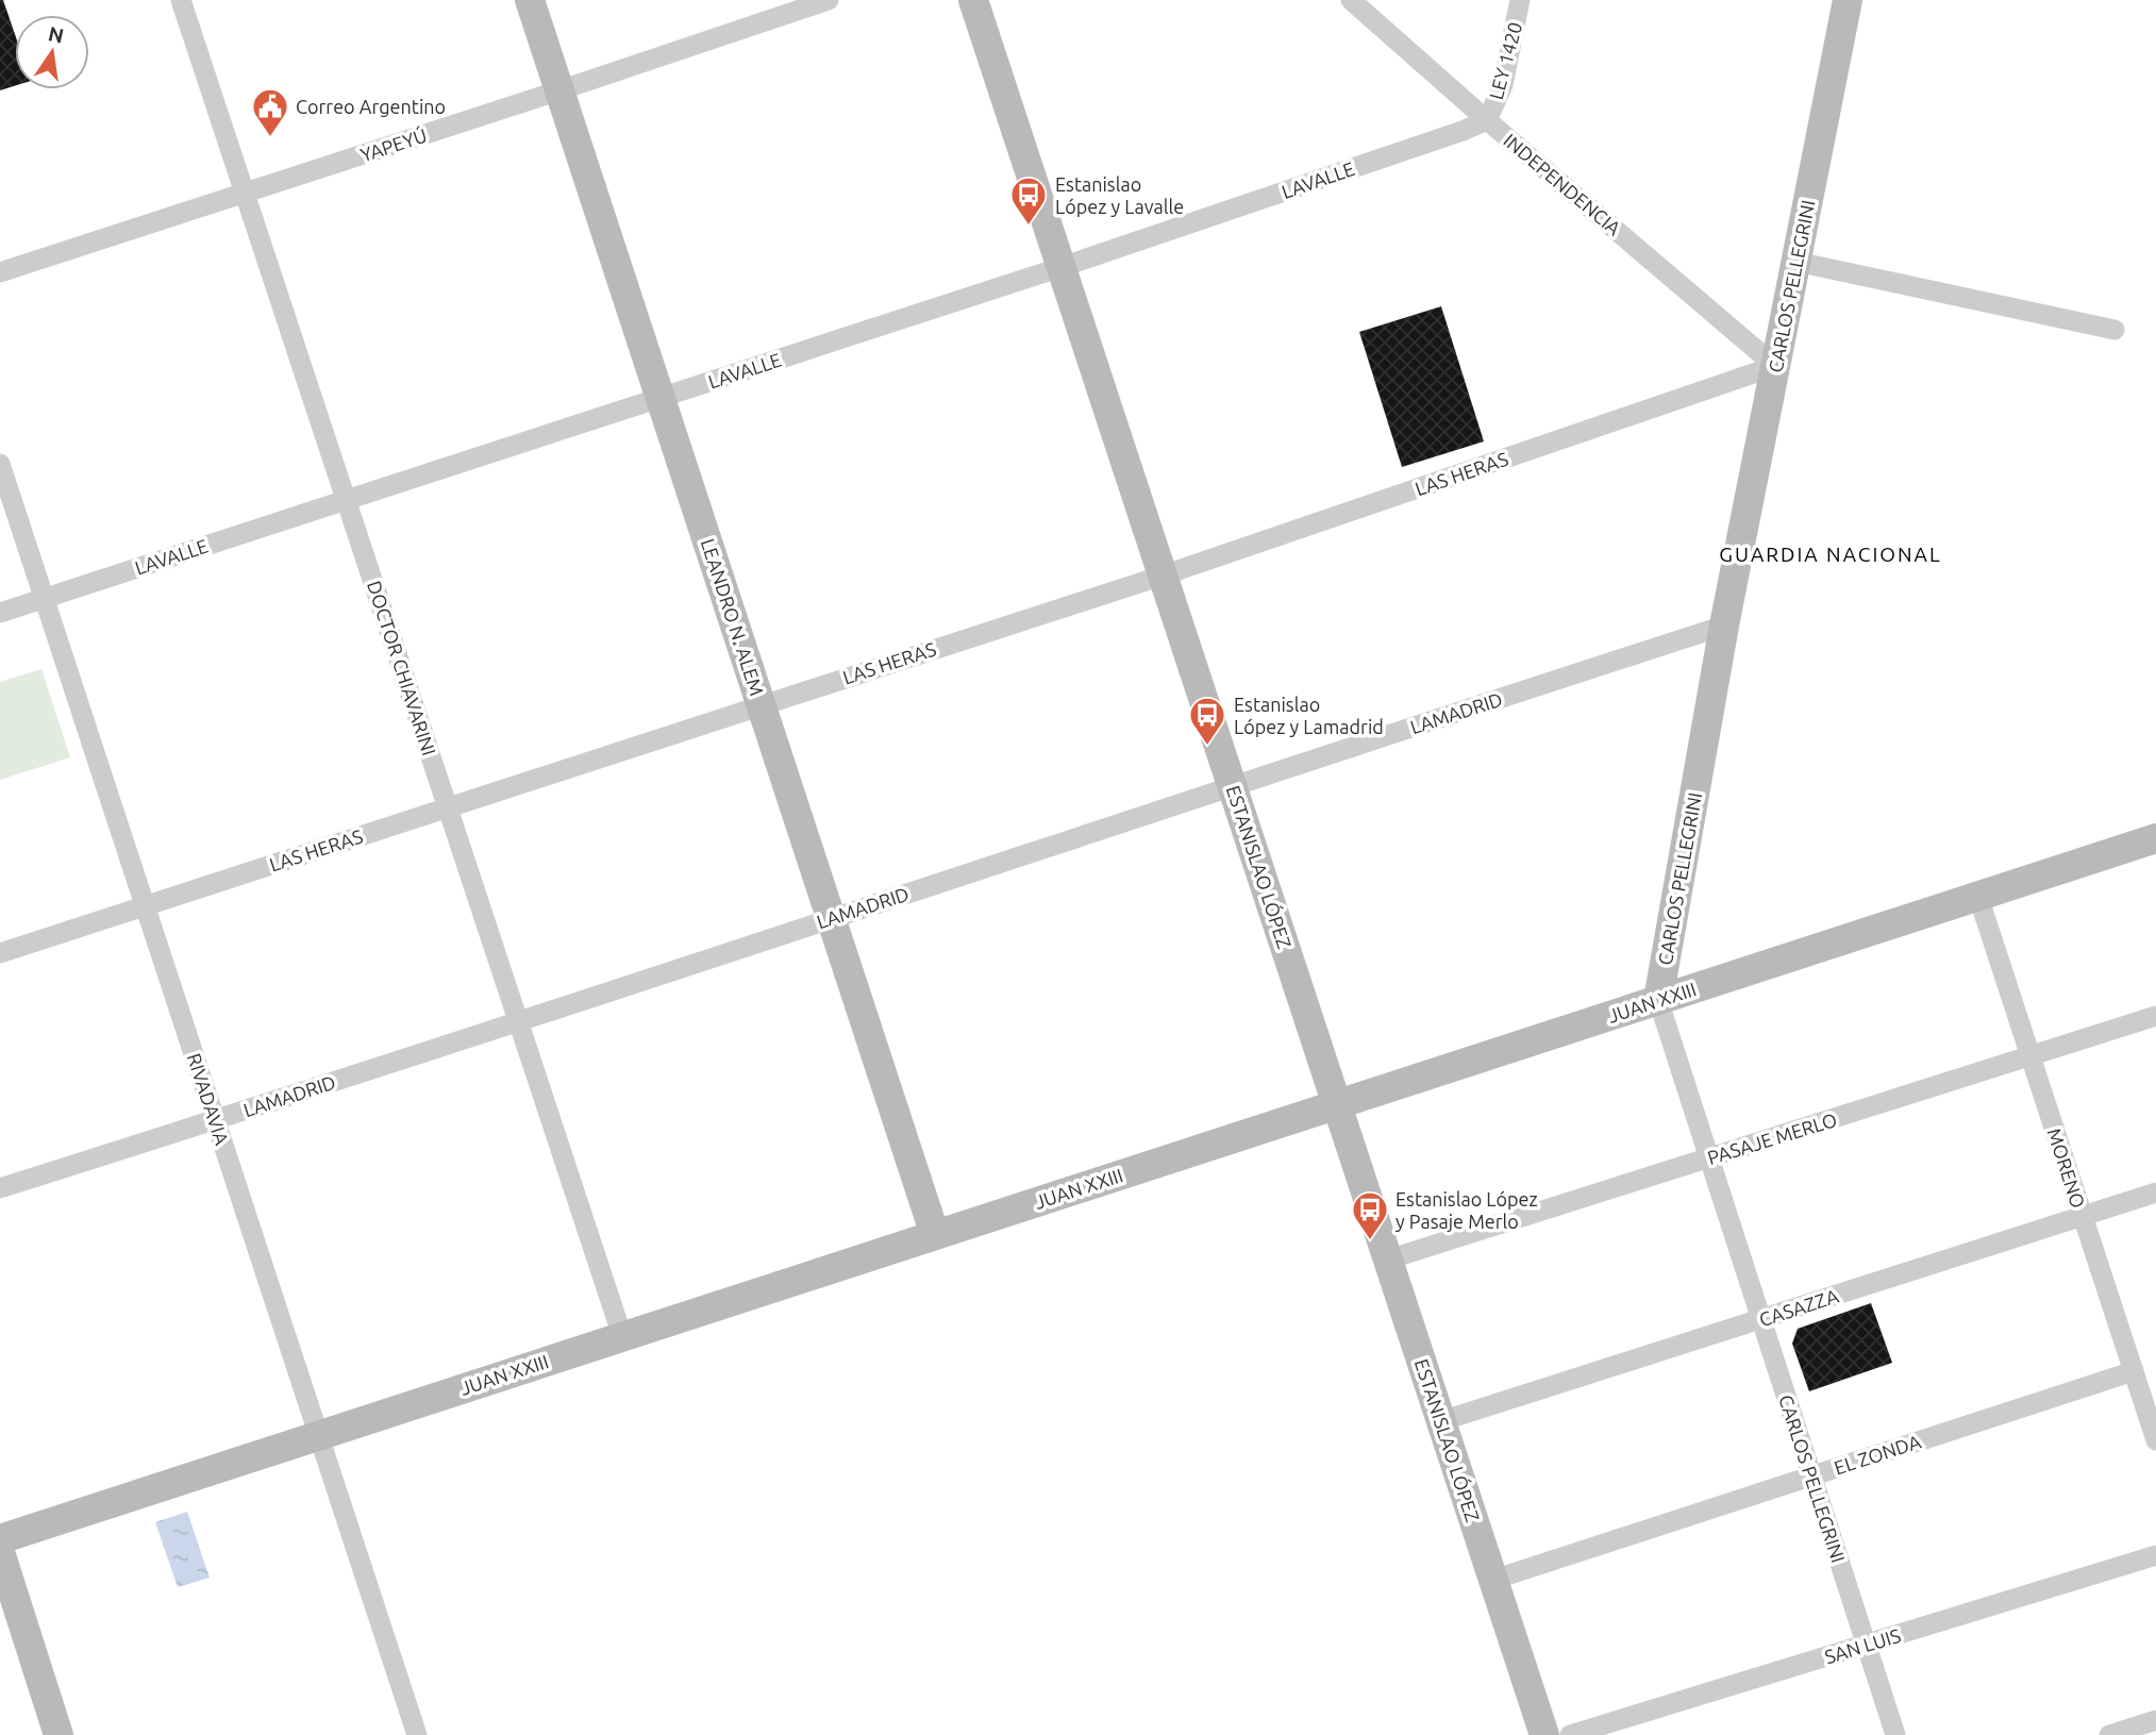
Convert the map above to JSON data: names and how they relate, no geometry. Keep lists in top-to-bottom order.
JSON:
{
  "streets": {
    "main road": [
      "CARLOS PELLEGRINI",
      "LEANDRO N. ALEM",
      "ESTANISLAO LÓPEZ",
      "JUAN XXIII"
    ],
    "street": [
      "LEY 1420",
      "YAPEYÚ",
      "LAVALLE",
      "INDEPENDENCIA",
      "LAS HERAS",
      "DOCTOR CHIAVARINI",
      "LAMADRID",
      "RIVADAVIA",
      "PASAJE MERLO",
      "MORENO",
      "CASAZZA",
      "EL ZONDA",
      "SAN LUIS"
    ]
  },
  "crossings": [
    ["LEY 1420", "LAVALLE"],
    ["LEY 1420", "INDEPENDENCIA"],
    ["YAPEYÚ", "LEANDRO N. ALEM"],
    ["YAPEYÚ", "DOCTOR CHIAVARINI"],
    ["LAVALLE", "INDEPENDENCIA"],
    ["LAVALLE", "LEANDRO N. ALEM"],
    ["LAVALLE", "DOCTOR CHIAVARINI"],
    ["LAVALLE", "ESTANISLAO LÓPEZ"],
    ["LAVALLE", "RIVADAVIA"],
    ["INDEPENDENCIA", "CARLOS PELLEGRINI"],
    ["INDEPENDENCIA", "LAS HERAS"],
    ["CARLOS PELLEGRINI", "LAS HERAS"],
    ["CARLOS PELLEGRINI", "LAMADRID"],
    ["CARLOS PELLEGRINI", "JUAN XXIII"],
    ["CARLOS PELLEGRINI", "PASAJE MERLO"],
    ["CARLOS PELLEGRINI", "CASAZZA"],
    ["CARLOS PELLEGRINI", "EL ZONDA"],
    ["CARLOS PELLEGRINI", "SAN LUIS"],
    ["LAS HERAS", "LEANDRO N. ALEM"],
    ["LAS HERAS", "DOCTOR CHIAVARINI"],
    ["LAS HERAS", "ESTANISLAO LÓPEZ"],
    ["LAS HERAS", "RIVADAVIA"],
    ["LEANDRO N. ALEM", "LAMADRID"],
    ["LEANDRO N. ALEM", "JUAN XXIII"],
    ["DOCTOR CHIAVARINI", "LAMADRID"],
    ["DOCTOR CHIAVARINI", "JUAN XXIII"],
    ["LAMADRID", "ESTANISLAO LÓPEZ"],
    ["LAMADRID", "RIVADAVIA"],
    ["ESTANISLAO LÓPEZ", "JUAN XXIII"],
    ["ESTANISLAO LÓPEZ", "PASAJE MERLO"],
    ["ESTANISLAO LÓPEZ", "CASAZZA"],
    ["ESTANISLAO LÓPEZ", "EL ZONDA"],
    ["JUAN XXIII", "RIVADAVIA"],
    ["JUAN XXIII", "MORENO"],
    ["PASAJE MERLO", "MORENO"],
    ["MORENO", "CASAZZA"],
    ["MORENO", "EL ZONDA"]
  ],
  "districts": ["GUARDIA NACIONAL"],
  "places": {
    "public building": ["Correo Argentino"],
    "bus stop": ["Estanislao López y Lavalle", "Estanislao López y Lamadrid", "Estanislao López y Pasaje Merlo"]
  },
  "north": "top"
}
